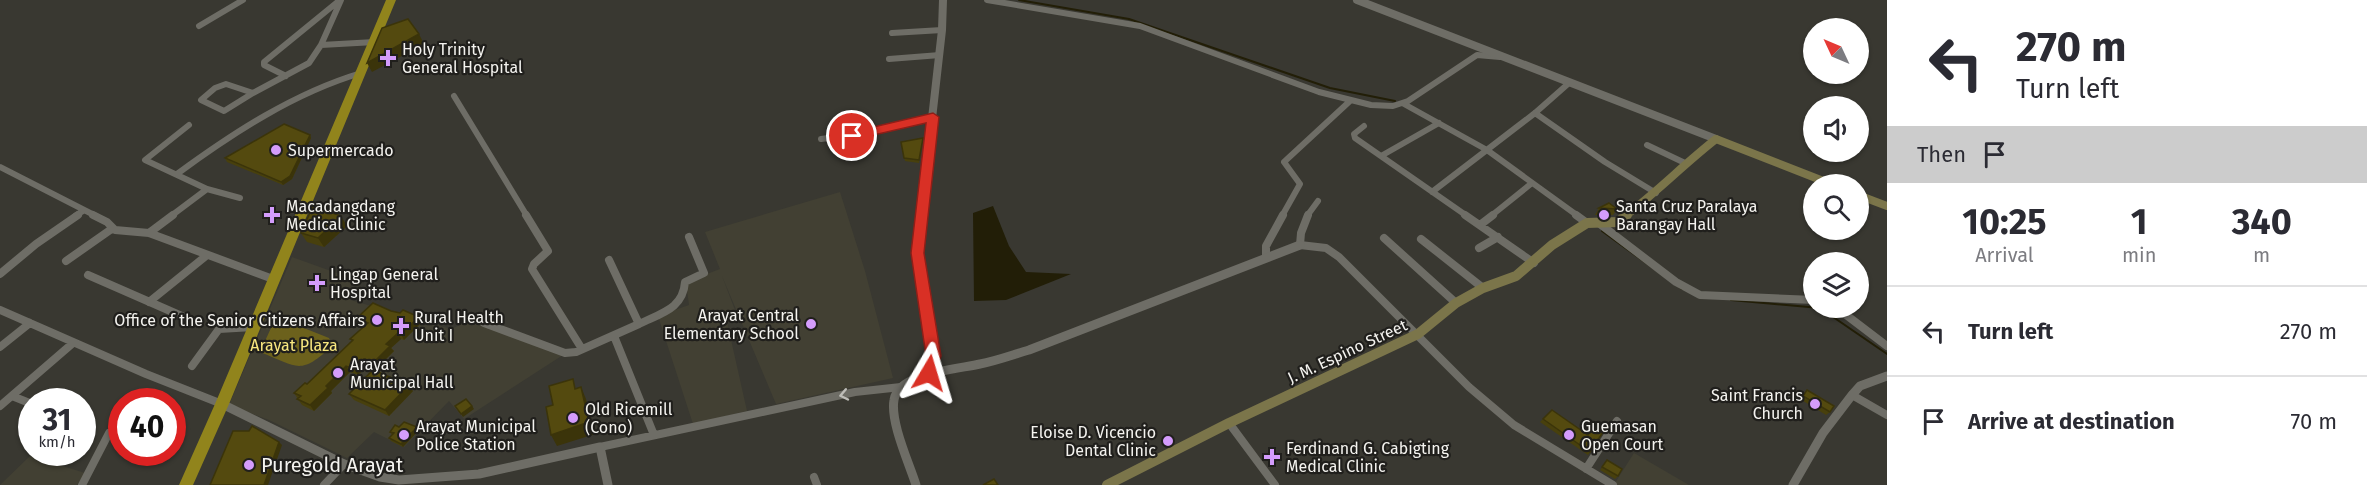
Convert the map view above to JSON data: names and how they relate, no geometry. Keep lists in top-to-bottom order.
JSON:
{
  "streets": {
    "main road": ["J. M. Espino Street"]
  },
  "parks": ["Arayat Plaza"],
  "places": {
    "health": [
      "Holy Trinity General Hospital",
      "Macadangdang Medical Clinic",
      "Lingap General Hospital",
      "Rural Health Unit I",
      "Ferdinand G. Cabigting Medical Clinic"
    ],
    "other": [
      "Supermercado",
      "Santa Cruz Paralaya Barangay Hall",
      "Office of the Senior Citizens Affairs",
      "Arayat Central Elementary School",
      "Arayat Municipal Hall",
      "Saint Francis Church",
      "Old Ricemill (Cono)",
      "Arayat Municipal Police Station",
      "Guemasan Open Court",
      "Eloise D. Vicencio Dental Clinic",
      "Puregold Arayat"
    ]
  },
  "north": "top left",
  "page": {
    "turn": ["270 m", "Turn left"],
    "then": "Then",
    "eta": [
      "10:25",
      "Arrival",
      "1",
      "min",
      "340",
      "m"
    ],
    "list": [
      {
        "name": "Turn left",
        "value": "270 m"
      },
      {
        "name": "Arrive at destination",
        "value": "70 m"
      }
    ],
    "speed": "31 km/h",
    "limit": "40"
  }
}
